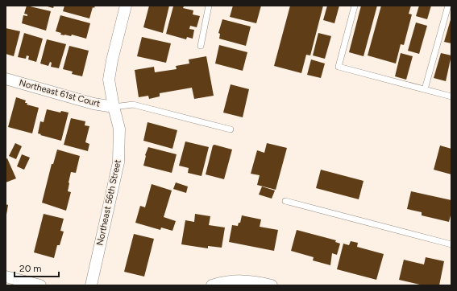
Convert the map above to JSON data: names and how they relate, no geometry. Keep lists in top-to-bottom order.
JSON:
{
  "streets": {
    "street": ["Northeast 61st Court", "Northeast 56th Street"]
  },
  "crossings": [
    ["Northeast 61st Court", "Northeast 56th Street"]
  ],
  "scale_bar": "20 m"
}
